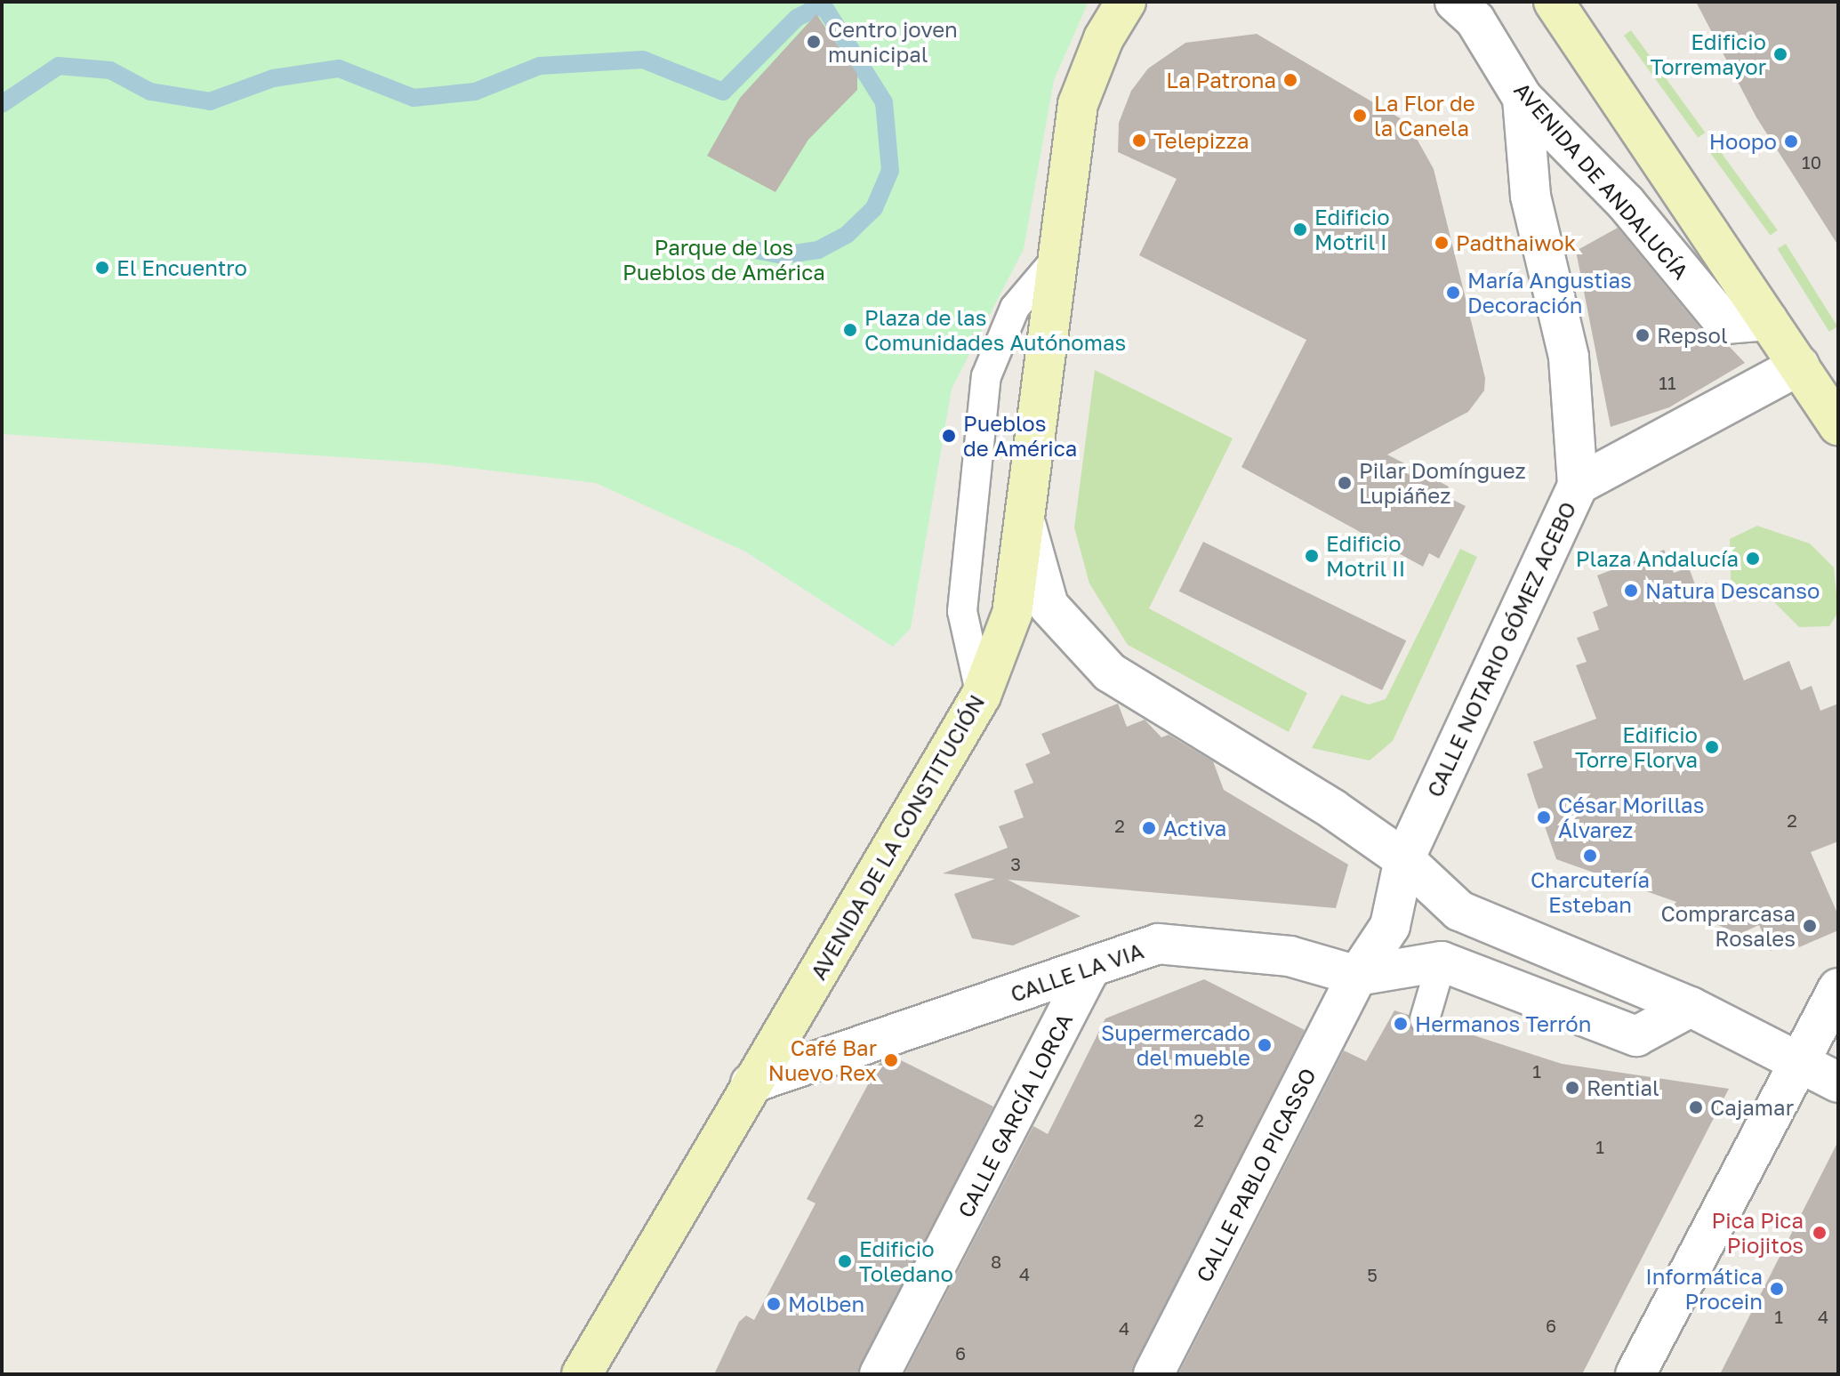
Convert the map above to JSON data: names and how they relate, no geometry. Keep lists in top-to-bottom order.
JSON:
{
  "streets": {
    "main road": ["AVENIDA DE ANDALUCÍA", "AVENIDA DE LA CONSTITUCIÓN"],
    "street": [
      "CALLE NOTARIO GÓMEZ ACEBO",
      "CALLE LA VIA",
      "CALLE GARCÍA LORCA",
      "CALLE PABLO PICASSO"
    ]
  },
  "crossings": [
    ["AVENIDA DE ANDALUCÍA", "CALLE NOTARIO GÓMEZ ACEBO"],
    ["CALLE NOTARIO GÓMEZ ACEBO", "CALLE LA VIA"],
    ["CALLE NOTARIO GÓMEZ ACEBO", "CALLE PABLO PICASSO"],
    ["AVENIDA DE LA CONSTITUCIÓN", "CALLE LA VIA"],
    ["CALLE LA VIA", "CALLE GARCÍA LORCA"],
    ["CALLE LA VIA", "CALLE PABLO PICASSO"]
  ],
  "parks": ["Parque de los Pueblos de América"],
  "places": [
    "Centro joven municipal",
    "Edificio Torremayor",
    "La Patrona",
    "La Flor de la Canela",
    "Telepizza",
    "Hoopo",
    "Edificio Motril I",
    "Padthaiwok",
    "El Encuentro",
    "María Angustias Decoración",
    "Plaza de las Comunidades Autónomas",
    "Repsol",
    "Pueblos de América",
    "Pilar Domínguez Lupiáñez",
    "Edificio Motril II",
    "Plaza Andalucía",
    "Natura Descanso",
    "Edificio Torre Florva",
    "César Morillas Álvarez",
    "Activa",
    "Charcutería Esteban",
    "Comprarcasa Rosales",
    "Hermanos Terrón",
    "Supermercado del mueble",
    "Café Bar Nuevo Rex",
    "Rential",
    "Cajamar",
    "Pica Pica Piojitos",
    "Edificio Toledano",
    "Informática Procein",
    "Molben"
  ],
  "house_numbers": [
    "10",
    "11",
    "2",
    "2",
    "3",
    "1",
    "2",
    "1",
    "8",
    "4",
    "5",
    "1",
    "4",
    "6",
    "4",
    "6"
  ]
}
